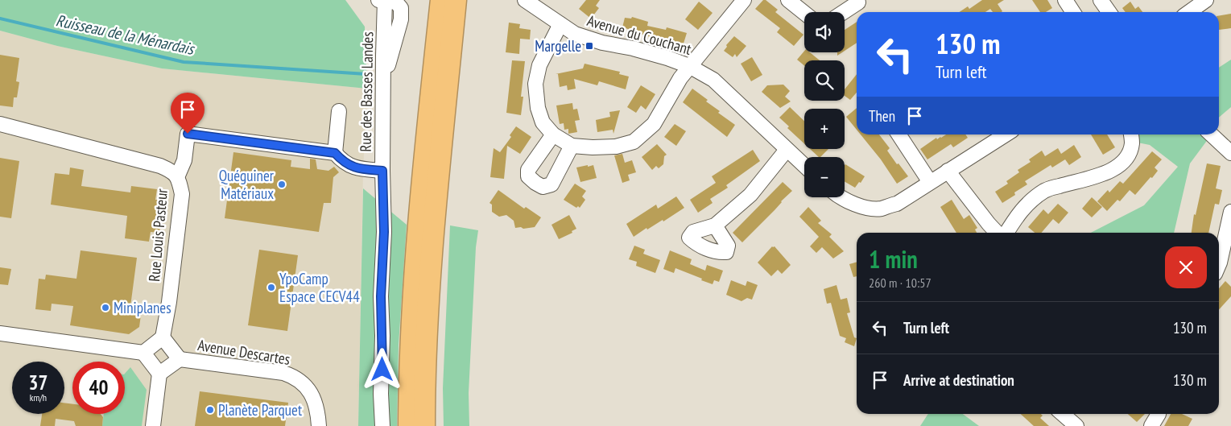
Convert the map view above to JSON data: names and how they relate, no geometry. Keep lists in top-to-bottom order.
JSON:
{
  "streets": {
    "street": [
      "Avenue du Couchant",
      "Rue des Basses Landes",
      "Rue Louis Pasteur",
      "Avenue Descartes"
    ]
  },
  "water": ["Ruisseau de la Ménardais"],
  "places": {
    "transit": ["Margelle"],
    "other": [
      "Quéguiner Matériaux",
      "YpoCamp Espace CECV44",
      "Miniplanes",
      "Planète Parquet"
    ]
  },
  "page": {
    "map_buttons": ["+", "−"],
    "turn": ["130 m", "Turn left"],
    "then": "Then",
    "heading": ["1 min", "260 m · 10:57"],
    "list": [
      {
        "name": "Turn left",
        "value": "130 m"
      },
      {
        "name": "Arrive at destination",
        "value": "130 m"
      }
    ],
    "speed": "37 km/h",
    "limit": "40"
  }
}
